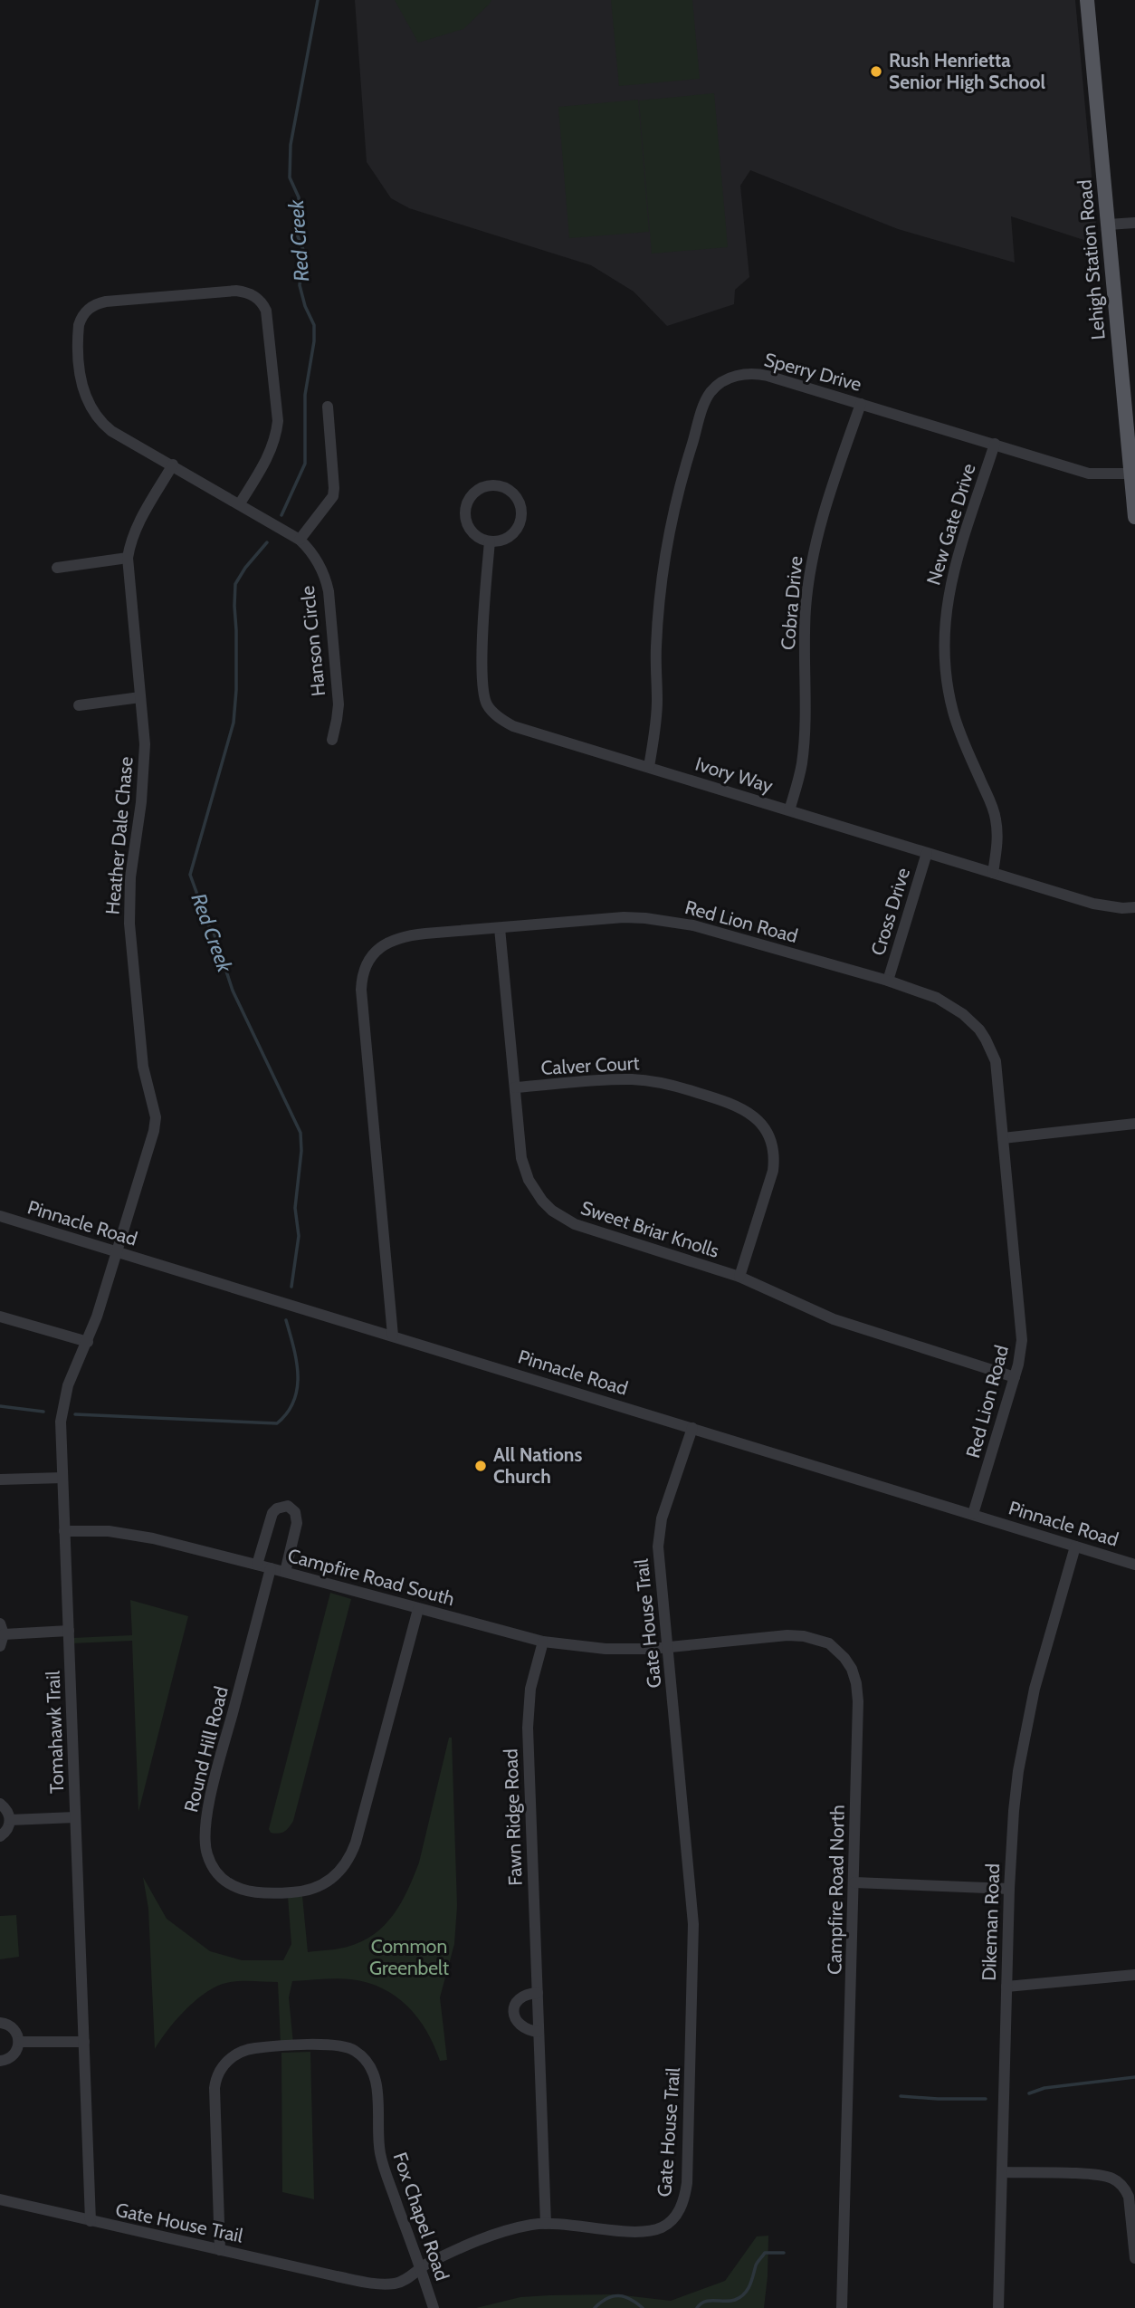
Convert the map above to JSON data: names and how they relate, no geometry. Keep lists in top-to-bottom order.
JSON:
{
  "streets": {
    "main road": ["Lehigh Station Road"],
    "street": [
      "Sperry Drive",
      "New Gate Drive",
      "Cobra Drive",
      "Hanson Circle",
      "Ivory Way",
      "Heather Dale Chase",
      "Cross Drive",
      "Red Lion Road",
      "Calver Court",
      "Pinnacle Road",
      "Sweet Briar Knolls",
      "Campfire Road South",
      "Gate House Trail",
      "Tomahawk Trail",
      "Round Hill Road",
      "Fawn Ridge Road",
      "Campfire Road North",
      "Dikeman Road",
      "Fox Chapel Road"
    ]
  },
  "crossings": [
    ["Lehigh Station Road", "Sperry Drive"],
    ["Sperry Drive", "New Gate Drive"],
    ["Sperry Drive", "Cobra Drive"],
    ["Sperry Drive", "Ivory Way"],
    ["New Gate Drive", "Ivory Way"],
    ["Cobra Drive", "Ivory Way"],
    ["Hanson Circle", "Heather Dale Chase"],
    ["Ivory Way", "Cross Drive"],
    ["Heather Dale Chase", "Pinnacle Road"],
    ["Heather Dale Chase", "Tomahawk Trail"],
    ["Cross Drive", "Red Lion Road"],
    ["Red Lion Road", "Pinnacle Road"],
    ["Red Lion Road", "Sweet Briar Knolls"],
    ["Calver Court", "Sweet Briar Knolls"],
    ["Pinnacle Road", "Gate House Trail"],
    ["Pinnacle Road", "Tomahawk Trail"],
    ["Pinnacle Road", "Dikeman Road"],
    ["Campfire Road South", "Gate House Trail"],
    ["Campfire Road South", "Tomahawk Trail"],
    ["Campfire Road South", "Round Hill Road"],
    ["Campfire Road South", "Fawn Ridge Road"],
    ["Campfire Road South", "Campfire Road North"],
    ["Gate House Trail", "Tomahawk Trail"],
    ["Gate House Trail", "Fawn Ridge Road"],
    ["Gate House Trail", "Campfire Road North"],
    ["Gate House Trail", "Fox Chapel Road"]
  ],
  "water": ["Red Creek"],
  "parks": ["Common Greenbelt"],
  "places": ["Rush Henrietta Senior High School", "All Nations Church"]
}
